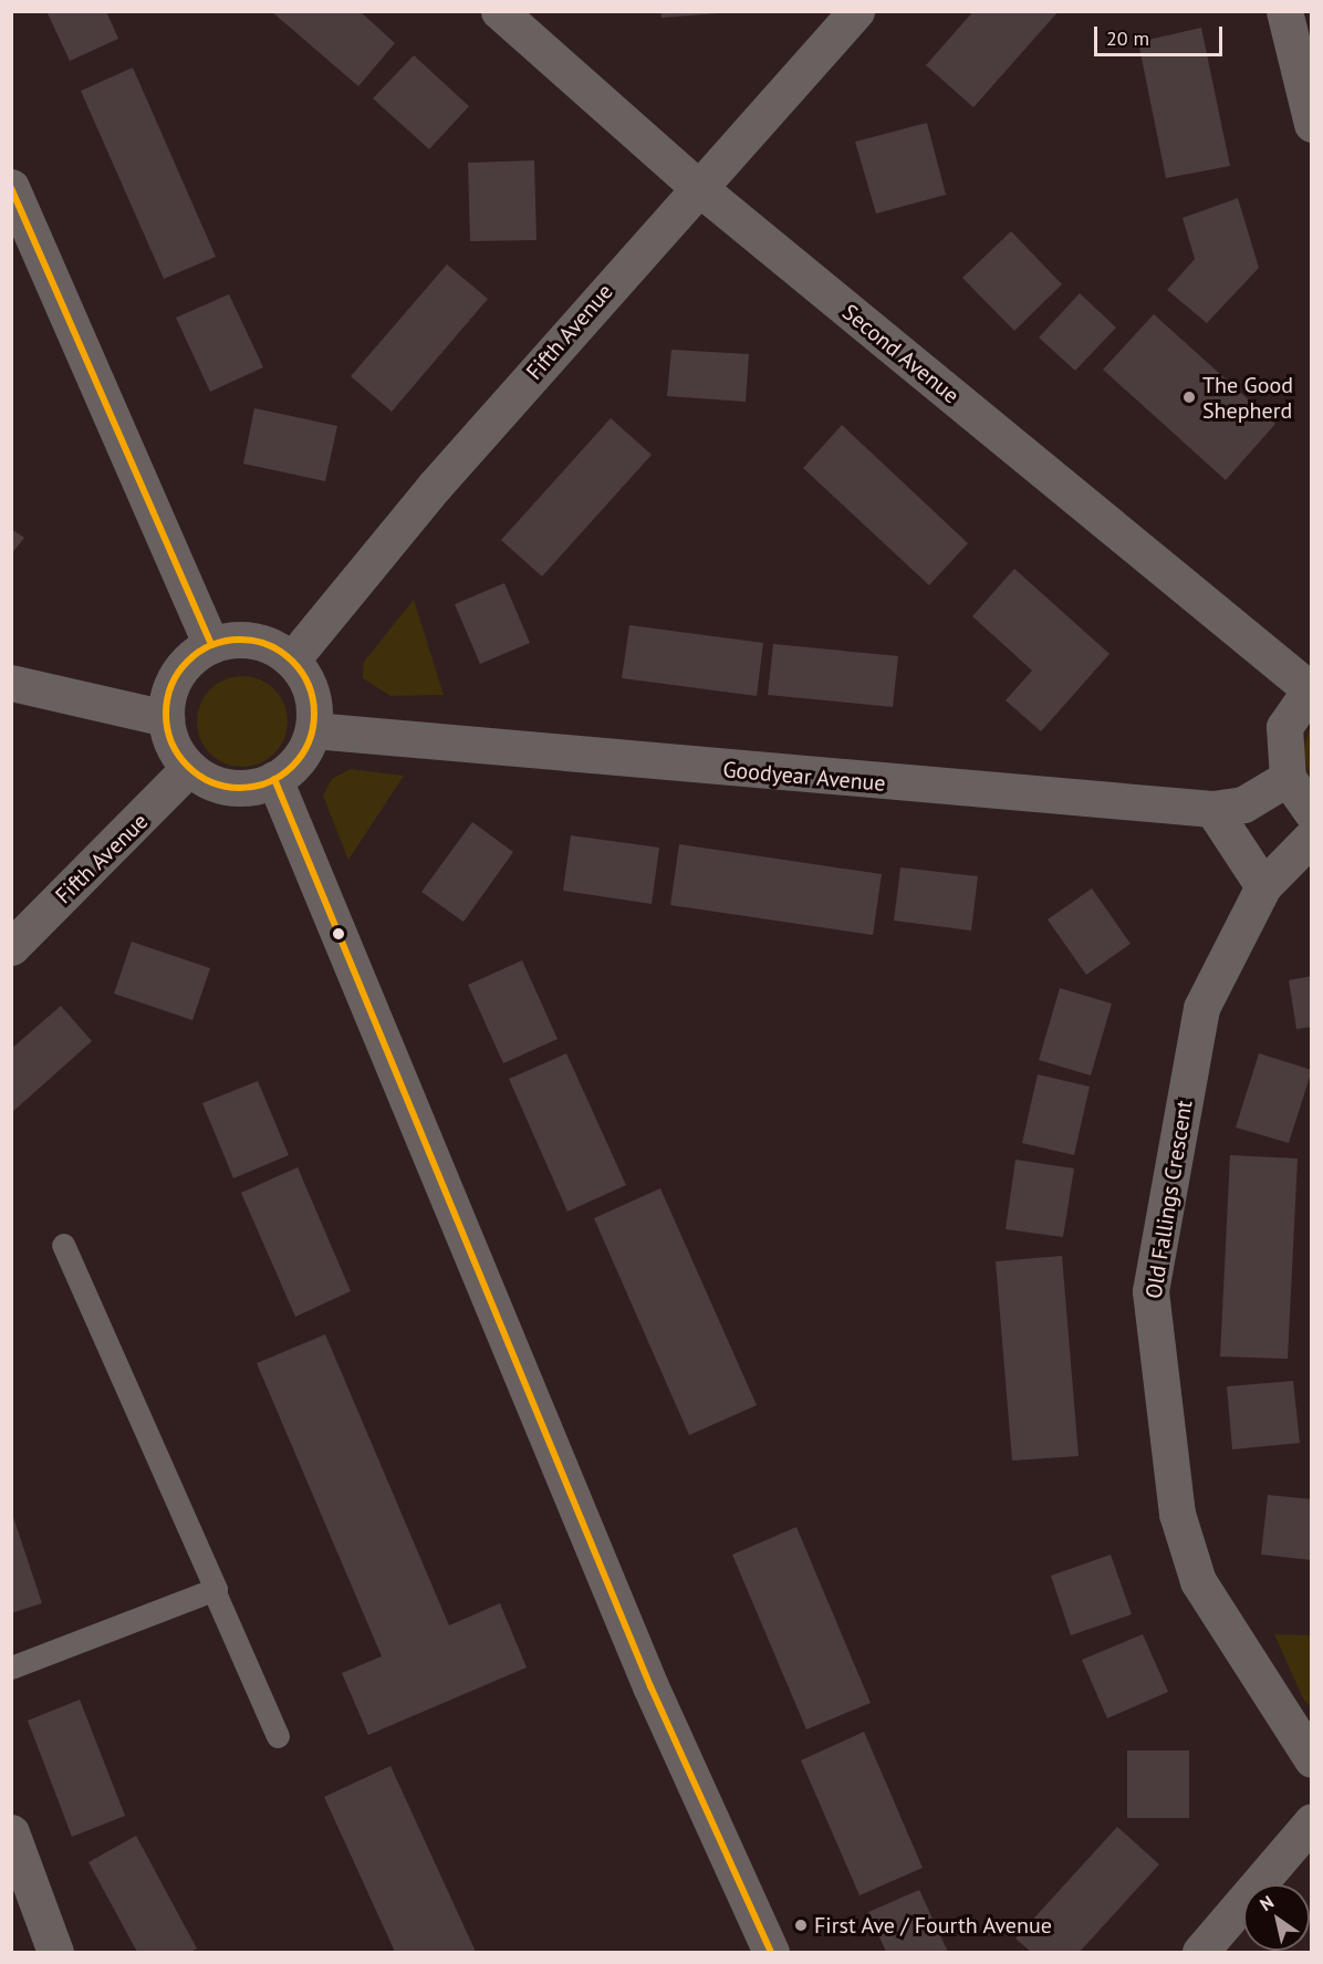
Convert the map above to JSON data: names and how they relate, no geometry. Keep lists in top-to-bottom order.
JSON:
{
  "streets": {
    "street": [
      "Fifth Avenue",
      "Second Avenue",
      "Goodyear Avenue",
      "Old Fallings Crescent"
    ]
  },
  "crossings": [
    ["Fifth Avenue", "Second Avenue"],
    ["Fifth Avenue", "Goodyear Avenue"]
  ],
  "places": ["The Good Shepherd", "First Ave / Fourth Avenue"],
  "scale_bar": "20 m",
  "north": "top left"
}
